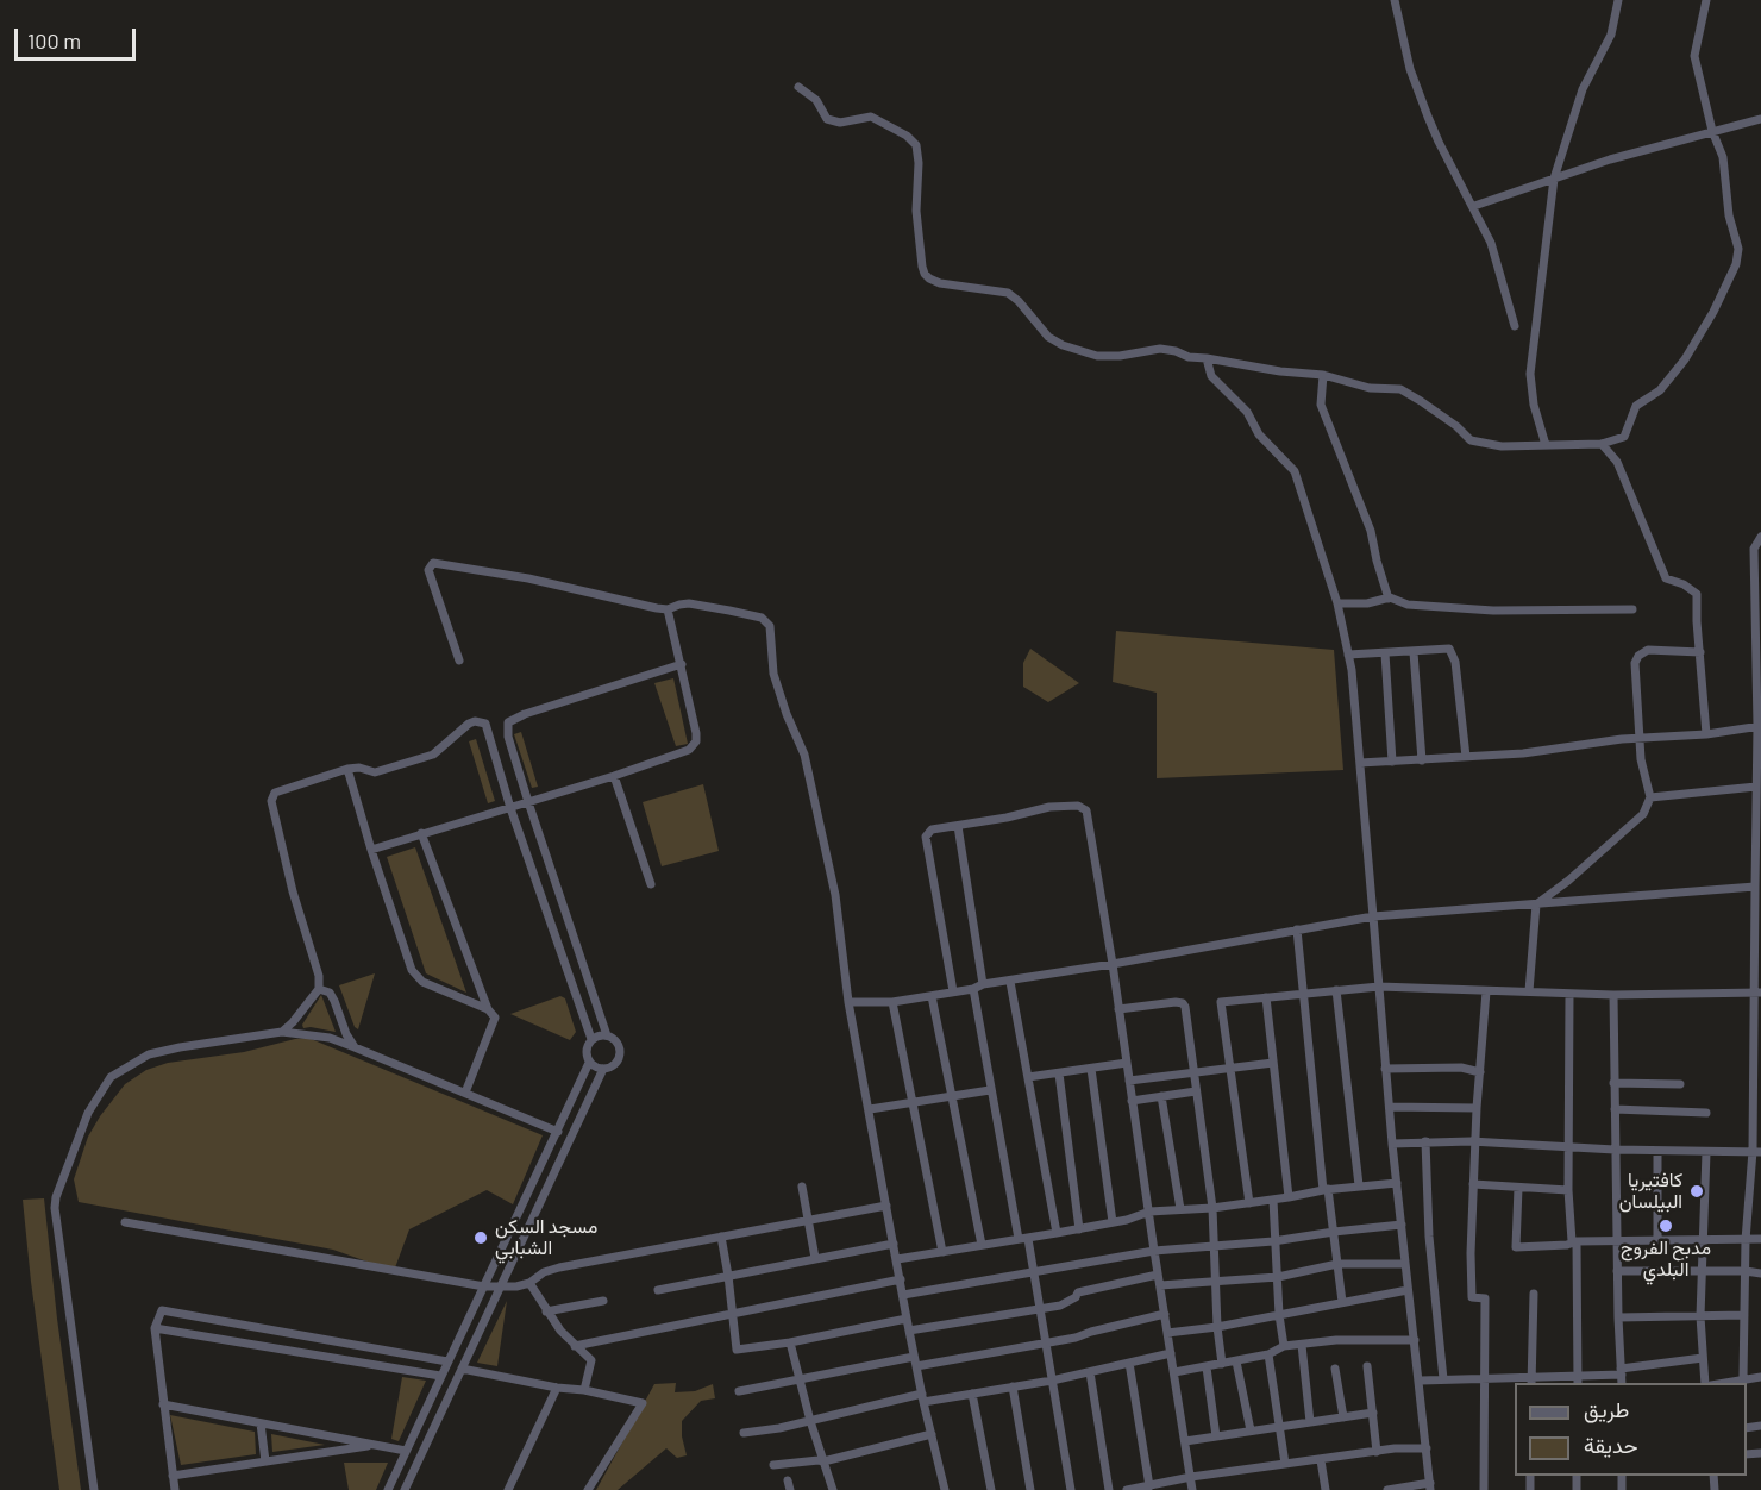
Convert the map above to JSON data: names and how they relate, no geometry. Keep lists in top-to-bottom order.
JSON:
{
  "places": ["كافتيريا البيلسان", "مدبح الفروج البلدي", "مسجد السكن الشبابي"],
  "legend": ["طريق", "حديقة"],
  "scale_bar": "100 m"
}
